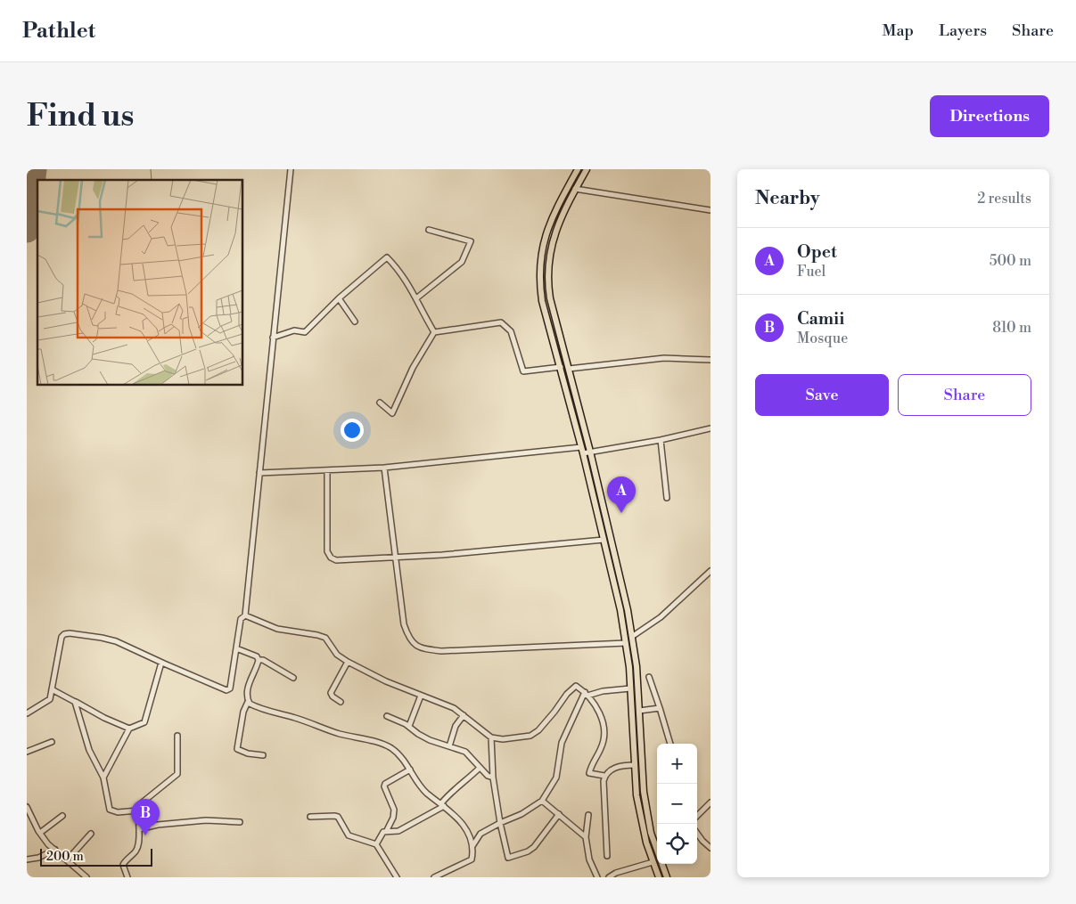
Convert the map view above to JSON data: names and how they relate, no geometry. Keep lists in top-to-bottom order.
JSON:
{
  "scale_bar": "200 m",
  "page": {
    "header": "Pathlet",
    "nav": ["Map", "Layers", "Share"],
    "buttons": [
      "Directions",
      ["Save", "Share"]
    ],
    "title": "Find us",
    "heading": ["Nearby", "2 results"],
    "list": [
      {
        "mark": "A",
        "name": "Opet",
        "note": "Fuel",
        "value": "500 m"
      },
      {
        "mark": "B",
        "name": "Camii",
        "note": "Mosque",
        "value": "810 m"
      }
    ],
    "pins": ["A", "B"],
    "map_buttons": ["+", "−"],
    "scale": "200 m"
  }
}
